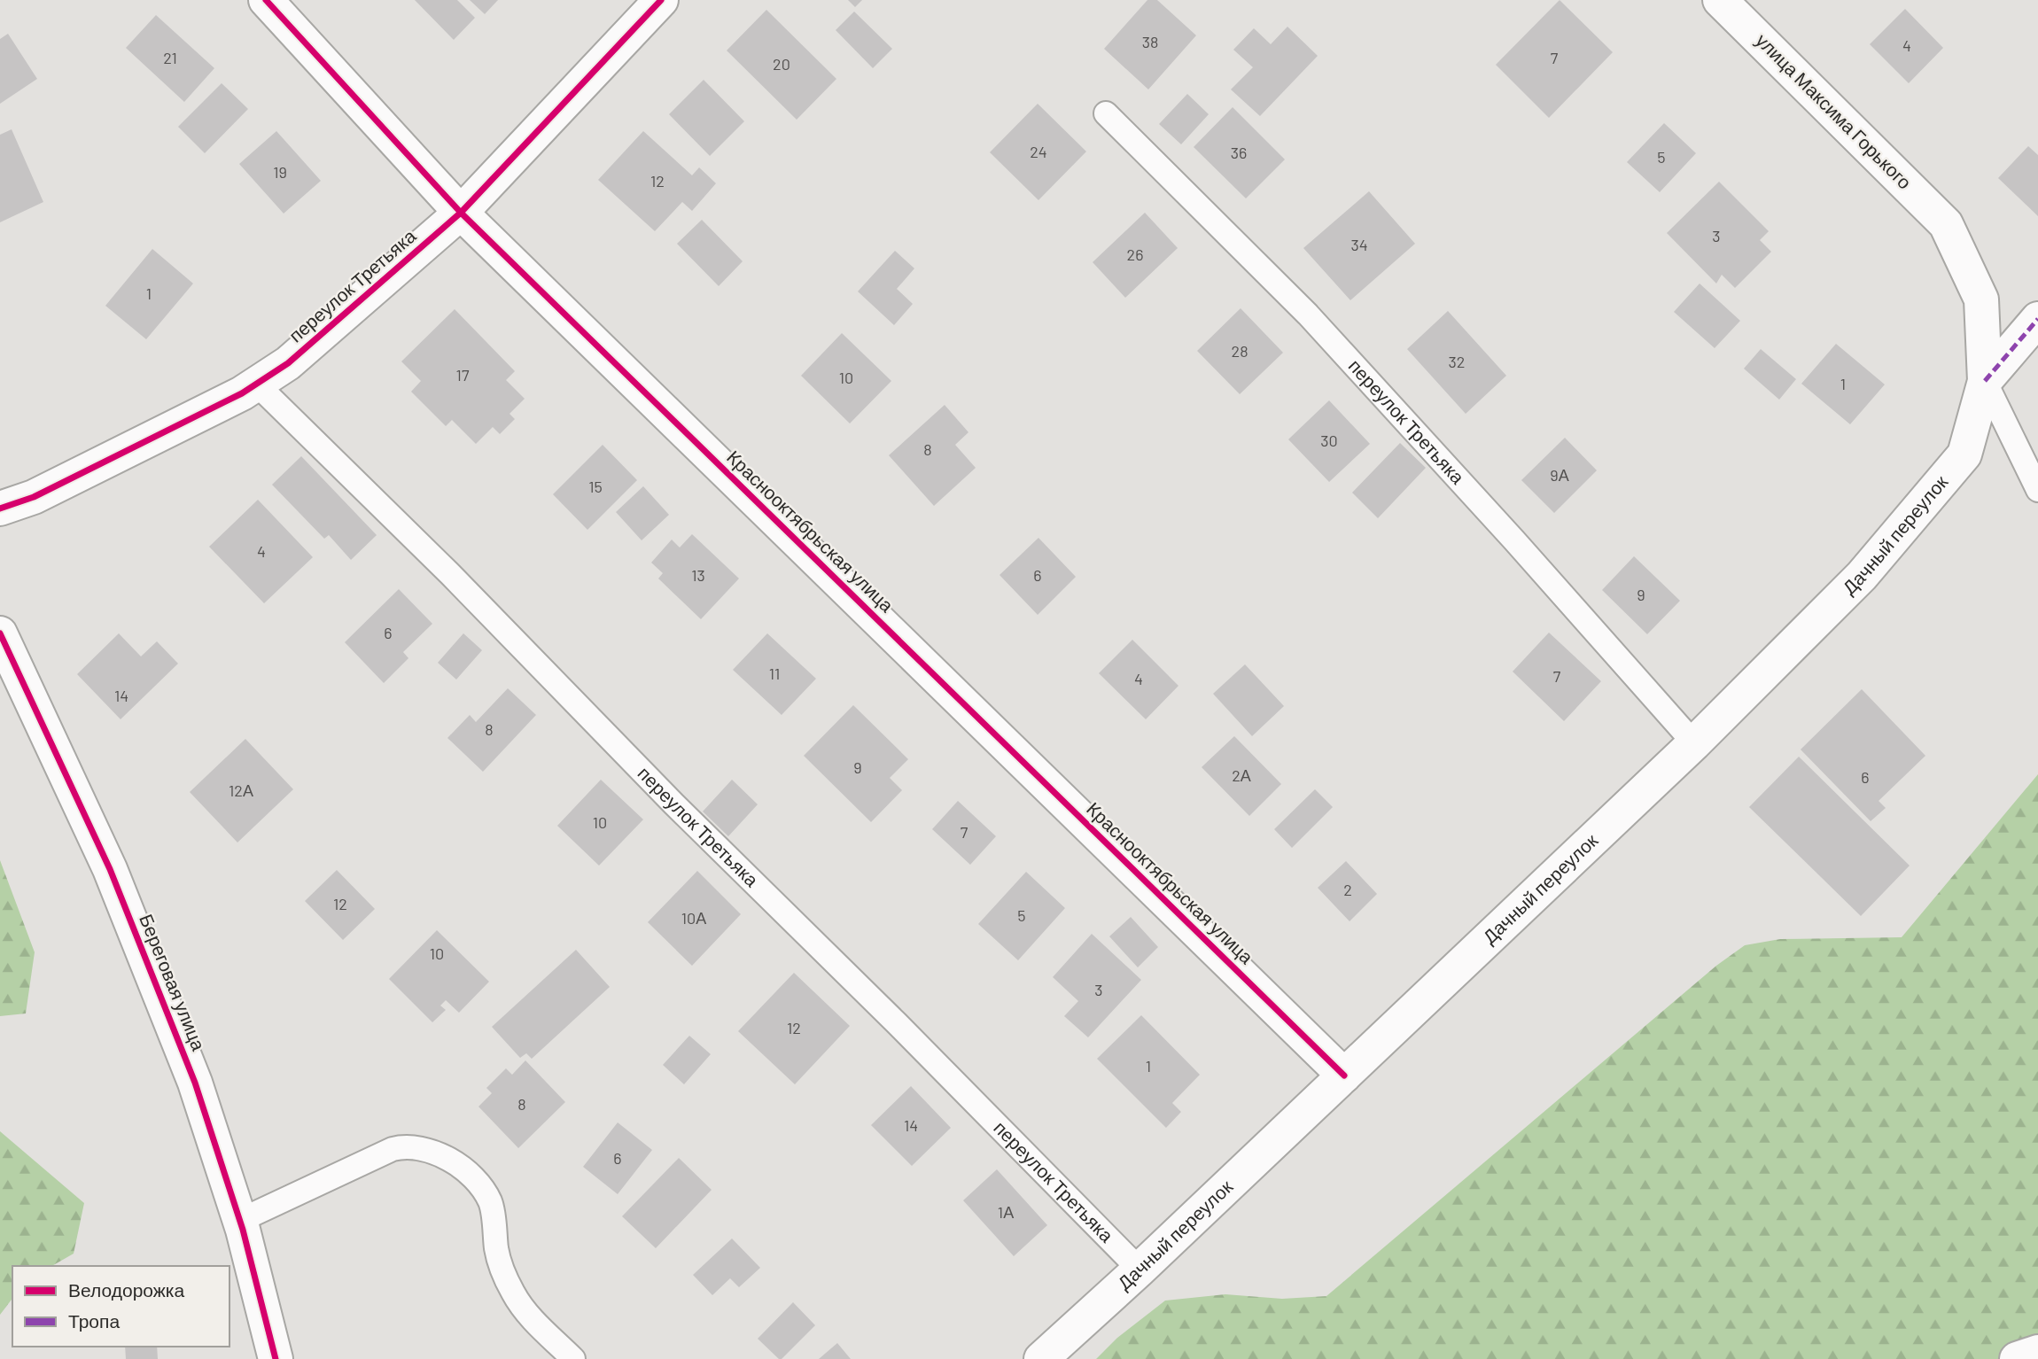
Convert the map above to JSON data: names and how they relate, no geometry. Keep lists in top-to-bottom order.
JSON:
{
  "streets": {
    "street": [
      "улица Максима Горького",
      "переулок Третьяка",
      "Краснооктябрьская улица",
      "Дачный переулок",
      "Береговая улица"
    ]
  },
  "crossings": [
    ["улица Максима Горького", "Дачный переулок"],
    ["переулок Третьяка", "Краснооктябрьская улица"],
    ["переулок Третьяка", "Дачный переулок"],
    ["Краснооктябрьская улица", "Дачный переулок"]
  ],
  "house_numbers": [
    "38",
    "4",
    "21",
    "7",
    "20",
    "24",
    "36",
    "5",
    "19",
    "12",
    "3",
    "34",
    "26",
    "1",
    "28",
    "32",
    "17",
    "10",
    "1",
    "30",
    "8",
    "9А",
    "15",
    "4",
    "13",
    "6",
    "9",
    "6",
    "11",
    "7",
    "4",
    "14",
    "8",
    "9",
    "2А",
    "6",
    "12А",
    "10",
    "7",
    "2",
    "12",
    "5",
    "10А",
    "10",
    "3",
    "12",
    "1",
    "8",
    "14",
    "6",
    "1А"
  ],
  "legend": ["Велодорожка", "Тропа"]
}
